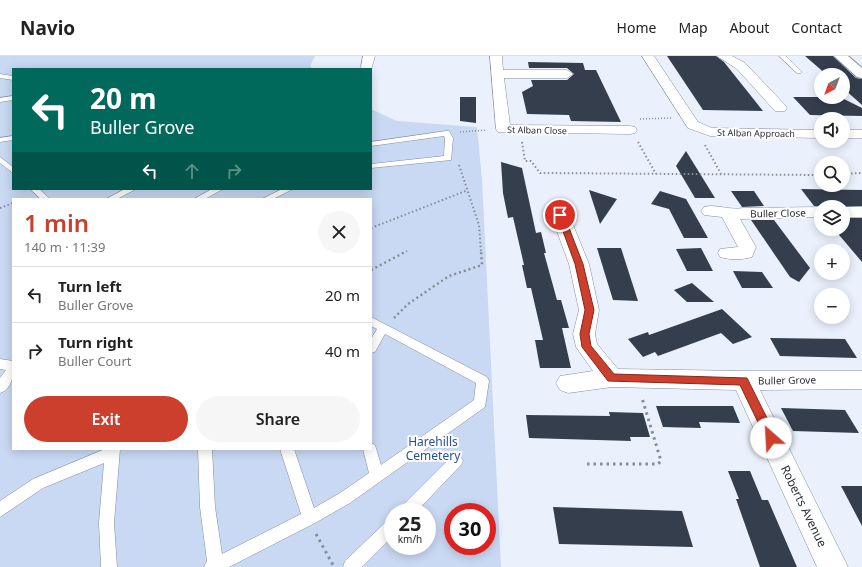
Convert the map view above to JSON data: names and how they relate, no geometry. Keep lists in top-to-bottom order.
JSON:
{
  "streets": {
    "street": [
      "St Alban Close",
      "St Alban Approach",
      "Buller Close",
      "Buller Grove",
      "Roberts Avenue"
    ]
  },
  "crossings": [
    ["Buller Grove", "Roberts Avenue"]
  ],
  "parks": ["Harehills Cemetery"],
  "north": "bottom left",
  "page": {
    "header": "Navio",
    "nav": [
      "Home",
      "Map",
      "About",
      "Contact"
    ],
    "map_buttons": ["+", "−"],
    "turn": ["20 m", "Buller Grove"],
    "heading": ["1 min", "140 m · 11:39"],
    "list": [
      {
        "name": "Turn left",
        "note": "Buller Grove",
        "value": "20 m"
      },
      {
        "name": "Turn right",
        "note": "Buller Court",
        "value": "40 m"
      }
    ],
    "buttons": ["Exit", "Share"],
    "speed": "25 km/h",
    "limit": "30"
  }
}
